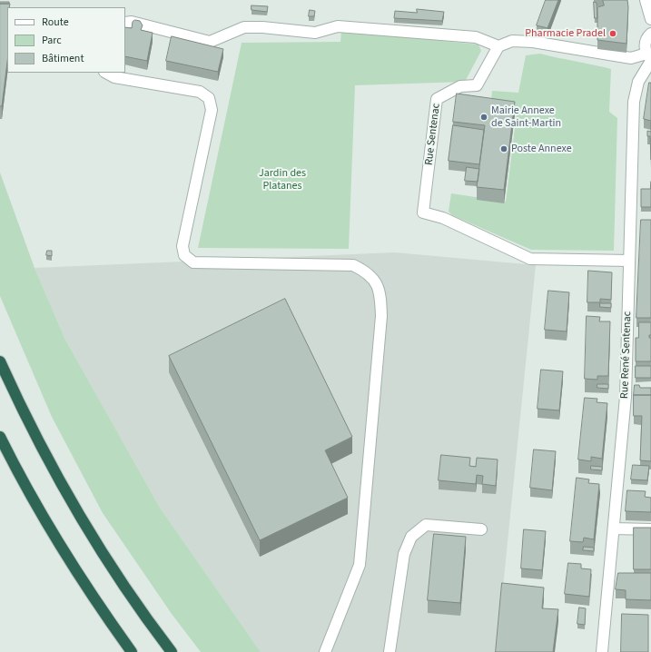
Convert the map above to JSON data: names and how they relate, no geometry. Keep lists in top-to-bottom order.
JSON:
{
  "streets": {
    "street": ["Rue Sentenac", "Rue René Sentenac"]
  },
  "crossings": [
    ["Rue Sentenac", "Rue René Sentenac"]
  ],
  "parks": ["Jardin des Platanes"],
  "places": ["Pharmacie Pradel", "Mairie Annexe de Saint-Martin", "Poste Annexe"],
  "legend": ["Route", "Parc", "Bâtiment"]
}
